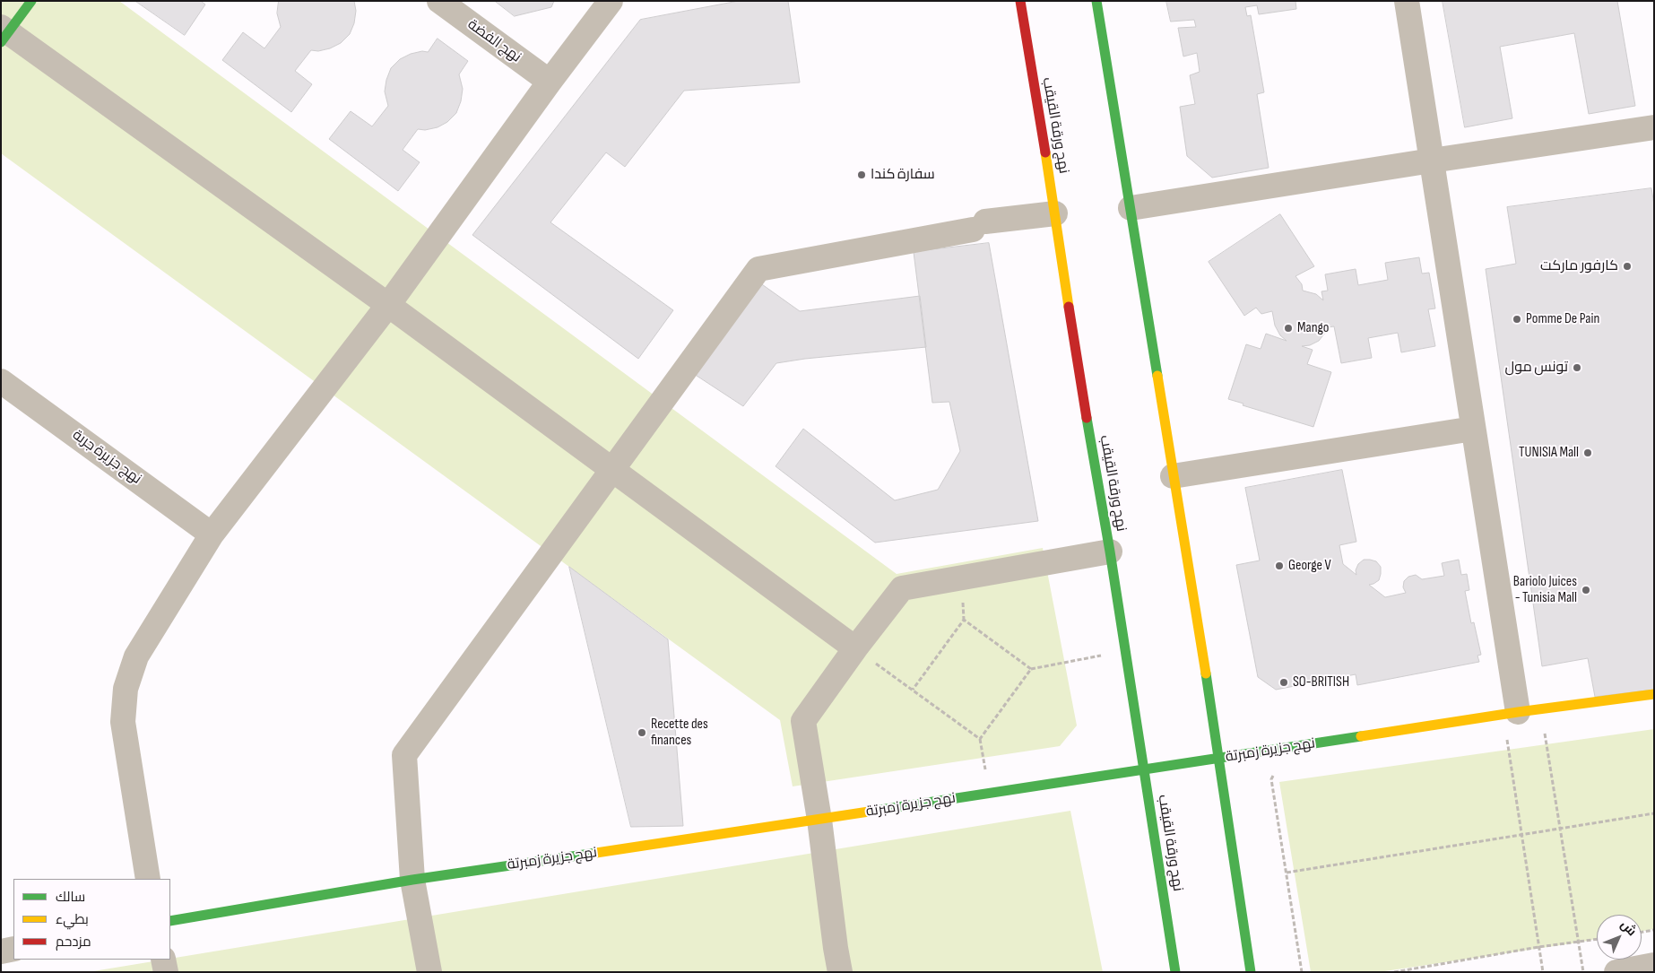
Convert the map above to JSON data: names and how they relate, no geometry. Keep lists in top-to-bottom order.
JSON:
{
  "streets": {
    "main road": ["نهج ورقة القيقب", "نهج جزيرة زمبرتة"],
    "street": ["نهج الفضة", "نهج جزيرة جربة"]
  },
  "crossings": [
    ["نهج ورقة القيقب", "نهج جزيرة زمبرتة"]
  ],
  "places": [
    "سفارة كندا",
    "كارفور ماركت",
    "Pomme De Pain",
    "Mango",
    "تونس مول",
    "TUNISIA Mall",
    "George V",
    "Bariolo Juices - Tunisia Mall",
    "SO-BRITISH",
    "Recette des finances"
  ],
  "legend": ["سالك", "بطيء", "مزدحم"],
  "north": "top right"
}
